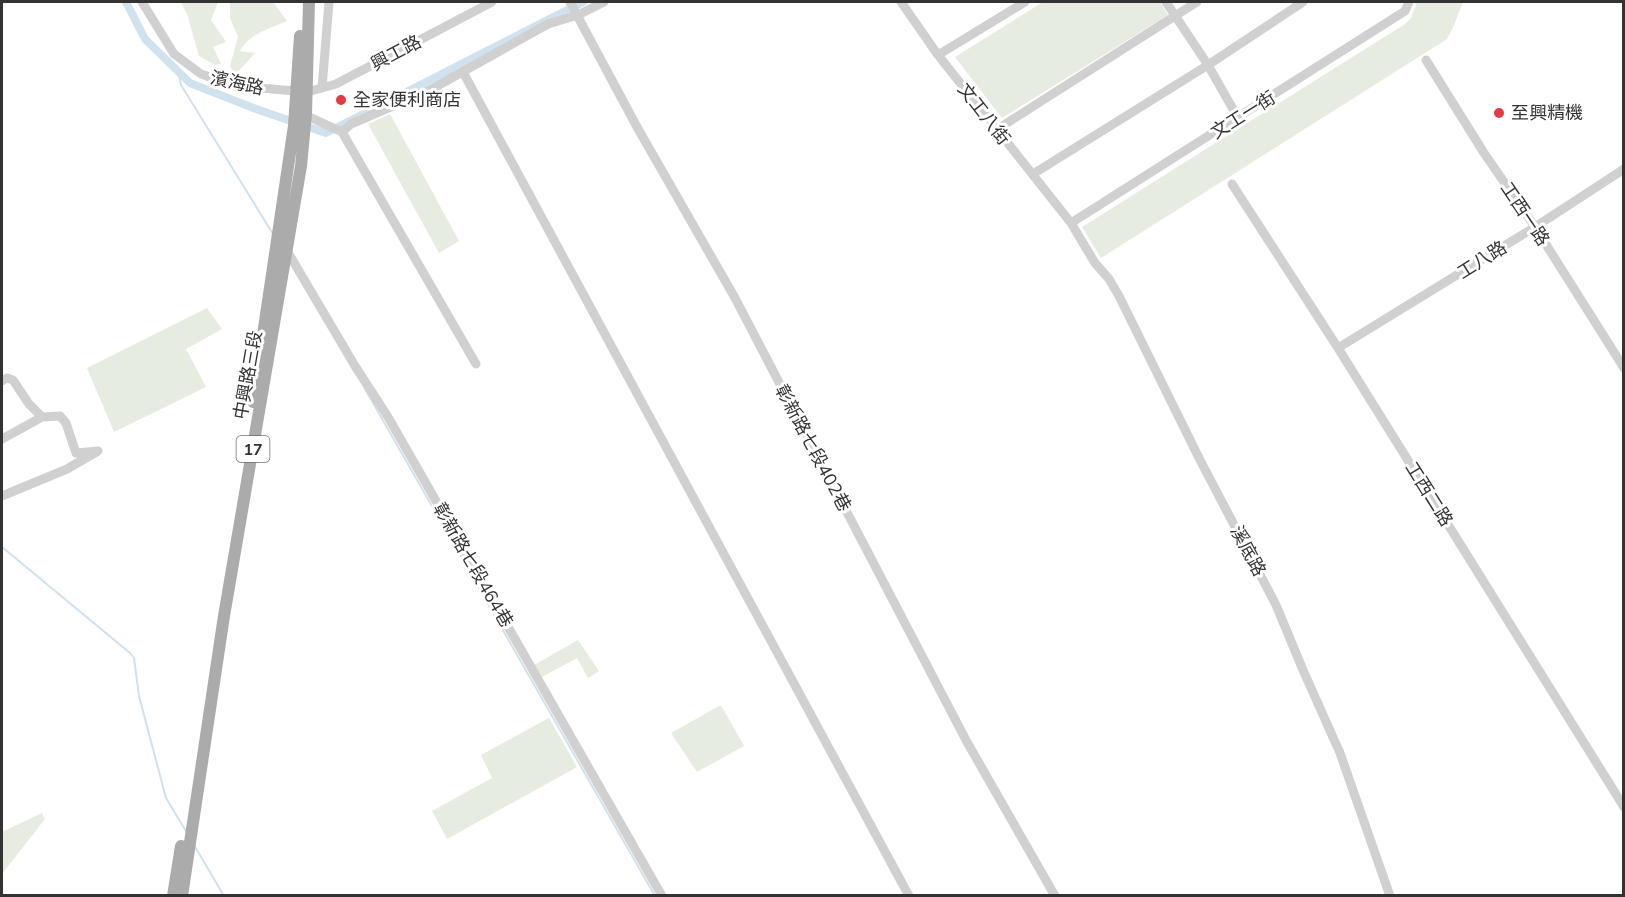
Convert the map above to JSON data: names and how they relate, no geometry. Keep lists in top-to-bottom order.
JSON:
{
  "streets": {
    "main road": ["中興路三段", "17"],
    "street": [
      "興工路",
      "濱海路",
      "文工八街",
      "文工一街",
      "工西一路",
      "工八路",
      "彰新路七段402巷",
      "工西二路",
      "溪底路",
      "彰新路七段464巷"
    ]
  },
  "crossings": [
    ["興工路", "濱海路"],
    ["興工路", "中興路三段"],
    ["濱海路", "中興路三段"],
    ["文工八街", "文工一街"],
    ["文工八街", "溪底路"],
    ["文工一街", "溪底路"],
    ["工西一路", "工八路"],
    ["工八路", "工西二路"],
    ["中興路三段", "彰新路七段464巷"]
  ],
  "places": ["全家便利商店", "至興精機"]
}
